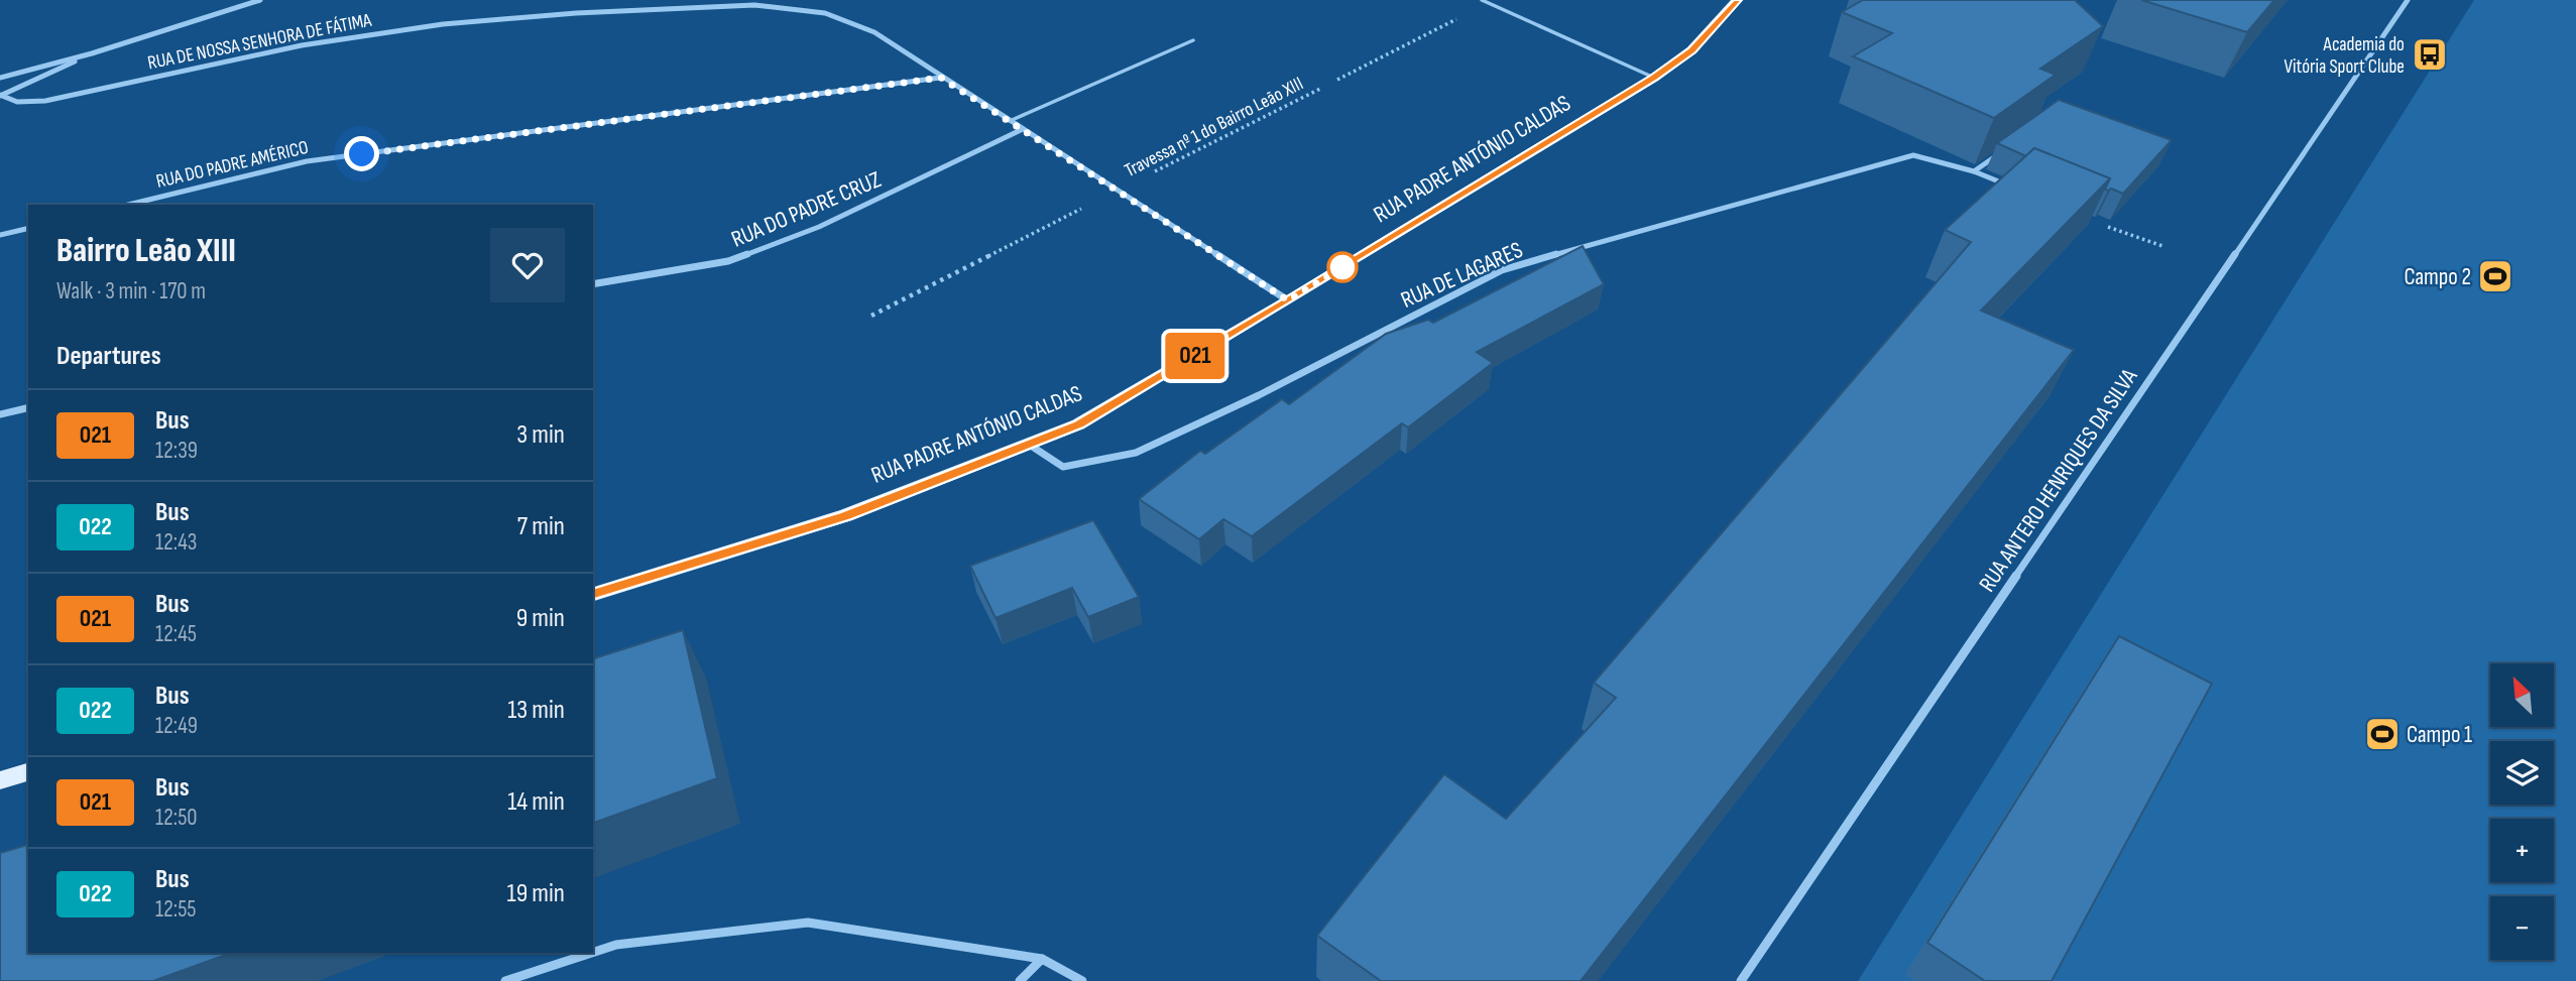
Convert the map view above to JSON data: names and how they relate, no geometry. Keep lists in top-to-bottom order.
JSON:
{
  "streets": {
    "main road": ["RUA PADRE ANTÓNIO CALDAS"],
    "street": [
      "RUA DE NOSSA SENHORA DE FÁTIMA",
      "RUA DO PADRE AMÉRICO",
      "RUA DO PADRE CRUZ",
      "RUA DE LAGARES",
      "RUA ANTERO HENRIQUES DA SILVA"
    ],
    "path": ["Travessa nº 1 do Bairro Leão XIII"]
  },
  "crossings": [
    ["RUA DE NOSSA SENHORA DE FÁTIMA", "Travessa nº 1 do Bairro Leão XIII"],
    ["RUA DE NOSSA SENHORA DE FÁTIMA", "RUA PADRE ANTÓNIO CALDAS"],
    ["RUA DE NOSSA SENHORA DE FÁTIMA", "RUA DO PADRE AMÉRICO"],
    ["RUA DE NOSSA SENHORA DE FÁTIMA", "RUA DO PADRE CRUZ"],
    ["RUA PADRE ANTÓNIO CALDAS", "RUA DE LAGARES"]
  ],
  "places": {
    "bus stop": ["Academia do Vitória Sport Clube"],
    "sports": ["Campo 2", "Campo 1"]
  },
  "lines": ["bus line 021"],
  "north": "top left",
  "page": {
    "on_map": "021",
    "heading": [
      ["Bairro Leão XIII", "Walk · 3 min · 170 m"],
      "Departures"
    ],
    "list": [
      {
        "mark": "021",
        "name": "Bus",
        "note": "12:39",
        "value": "3 min"
      },
      {
        "mark": "022",
        "name": "Bus",
        "note": "12:43",
        "value": "7 min"
      },
      {
        "mark": "021",
        "name": "Bus",
        "note": "12:45",
        "value": "9 min"
      },
      {
        "mark": "022",
        "name": "Bus",
        "note": "12:49",
        "value": "13 min"
      },
      {
        "mark": "021",
        "name": "Bus",
        "note": "12:50",
        "value": "14 min"
      },
      {
        "mark": "022",
        "name": "Bus",
        "note": "12:55",
        "value": "19 min"
      }
    ],
    "map_buttons": ["+", "−"]
  }
}
